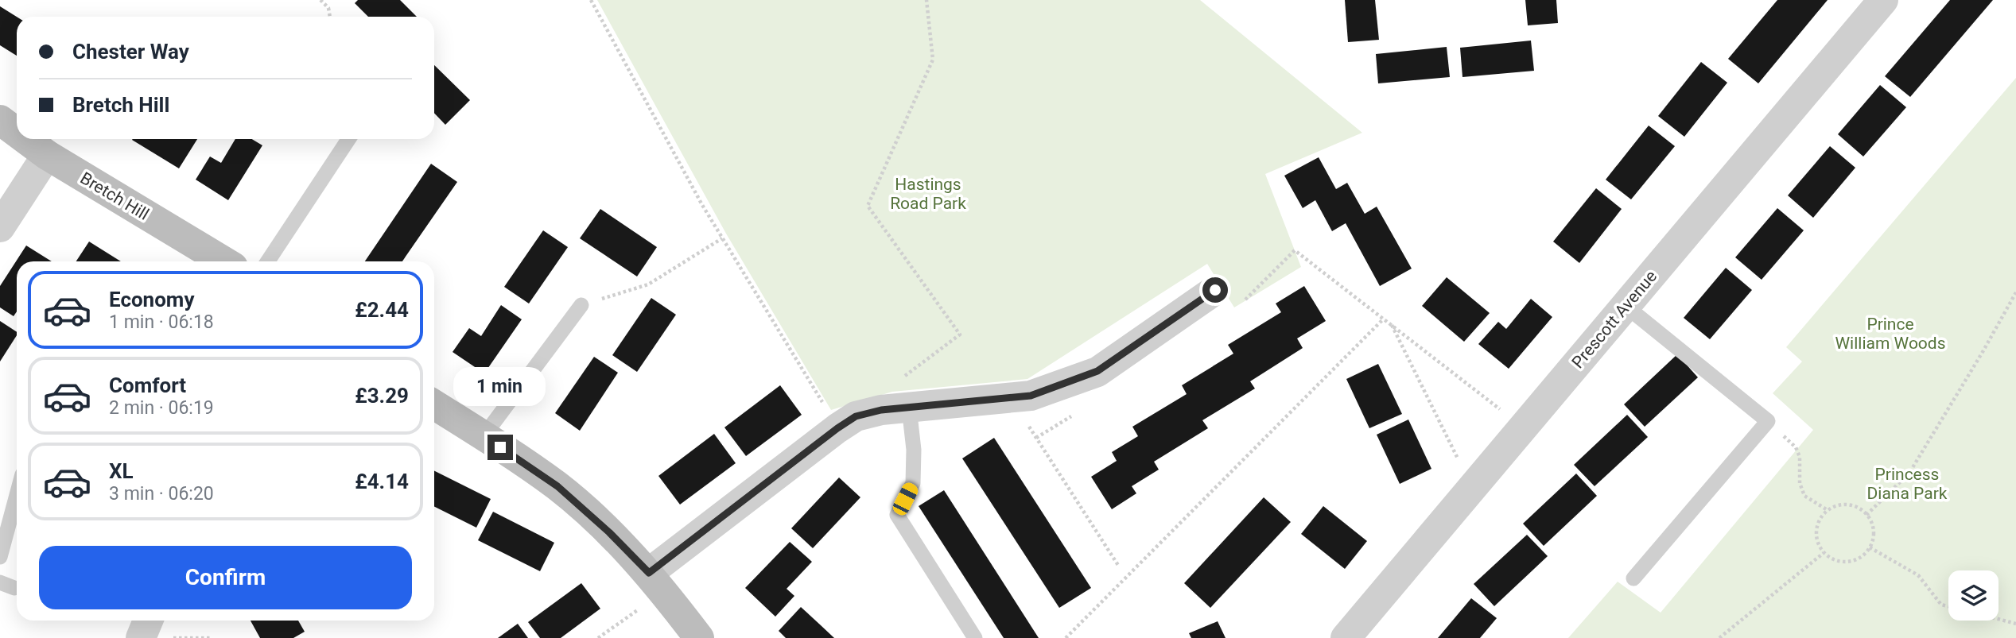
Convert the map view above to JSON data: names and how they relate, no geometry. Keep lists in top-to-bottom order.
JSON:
{
  "streets": {
    "street": ["Bretch Hill", "Prescott Avenue"]
  },
  "parks": ["Hastings Road Park", "Prince William Woods", "Princess Diana Park"],
  "page": {
    "banner": ["Chester Way", "Bretch Hill"],
    "list": [
      {
        "name": "Economy",
        "note": "1 min · 06:18",
        "value": "£2.44"
      },
      {
        "name": "Comfort",
        "note": "2 min · 06:19",
        "value": "£3.29"
      },
      {
        "name": "XL",
        "note": "3 min · 06:20",
        "value": "£4.14"
      }
    ],
    "bubble": "1 min",
    "buttons": "Confirm"
  }
}
